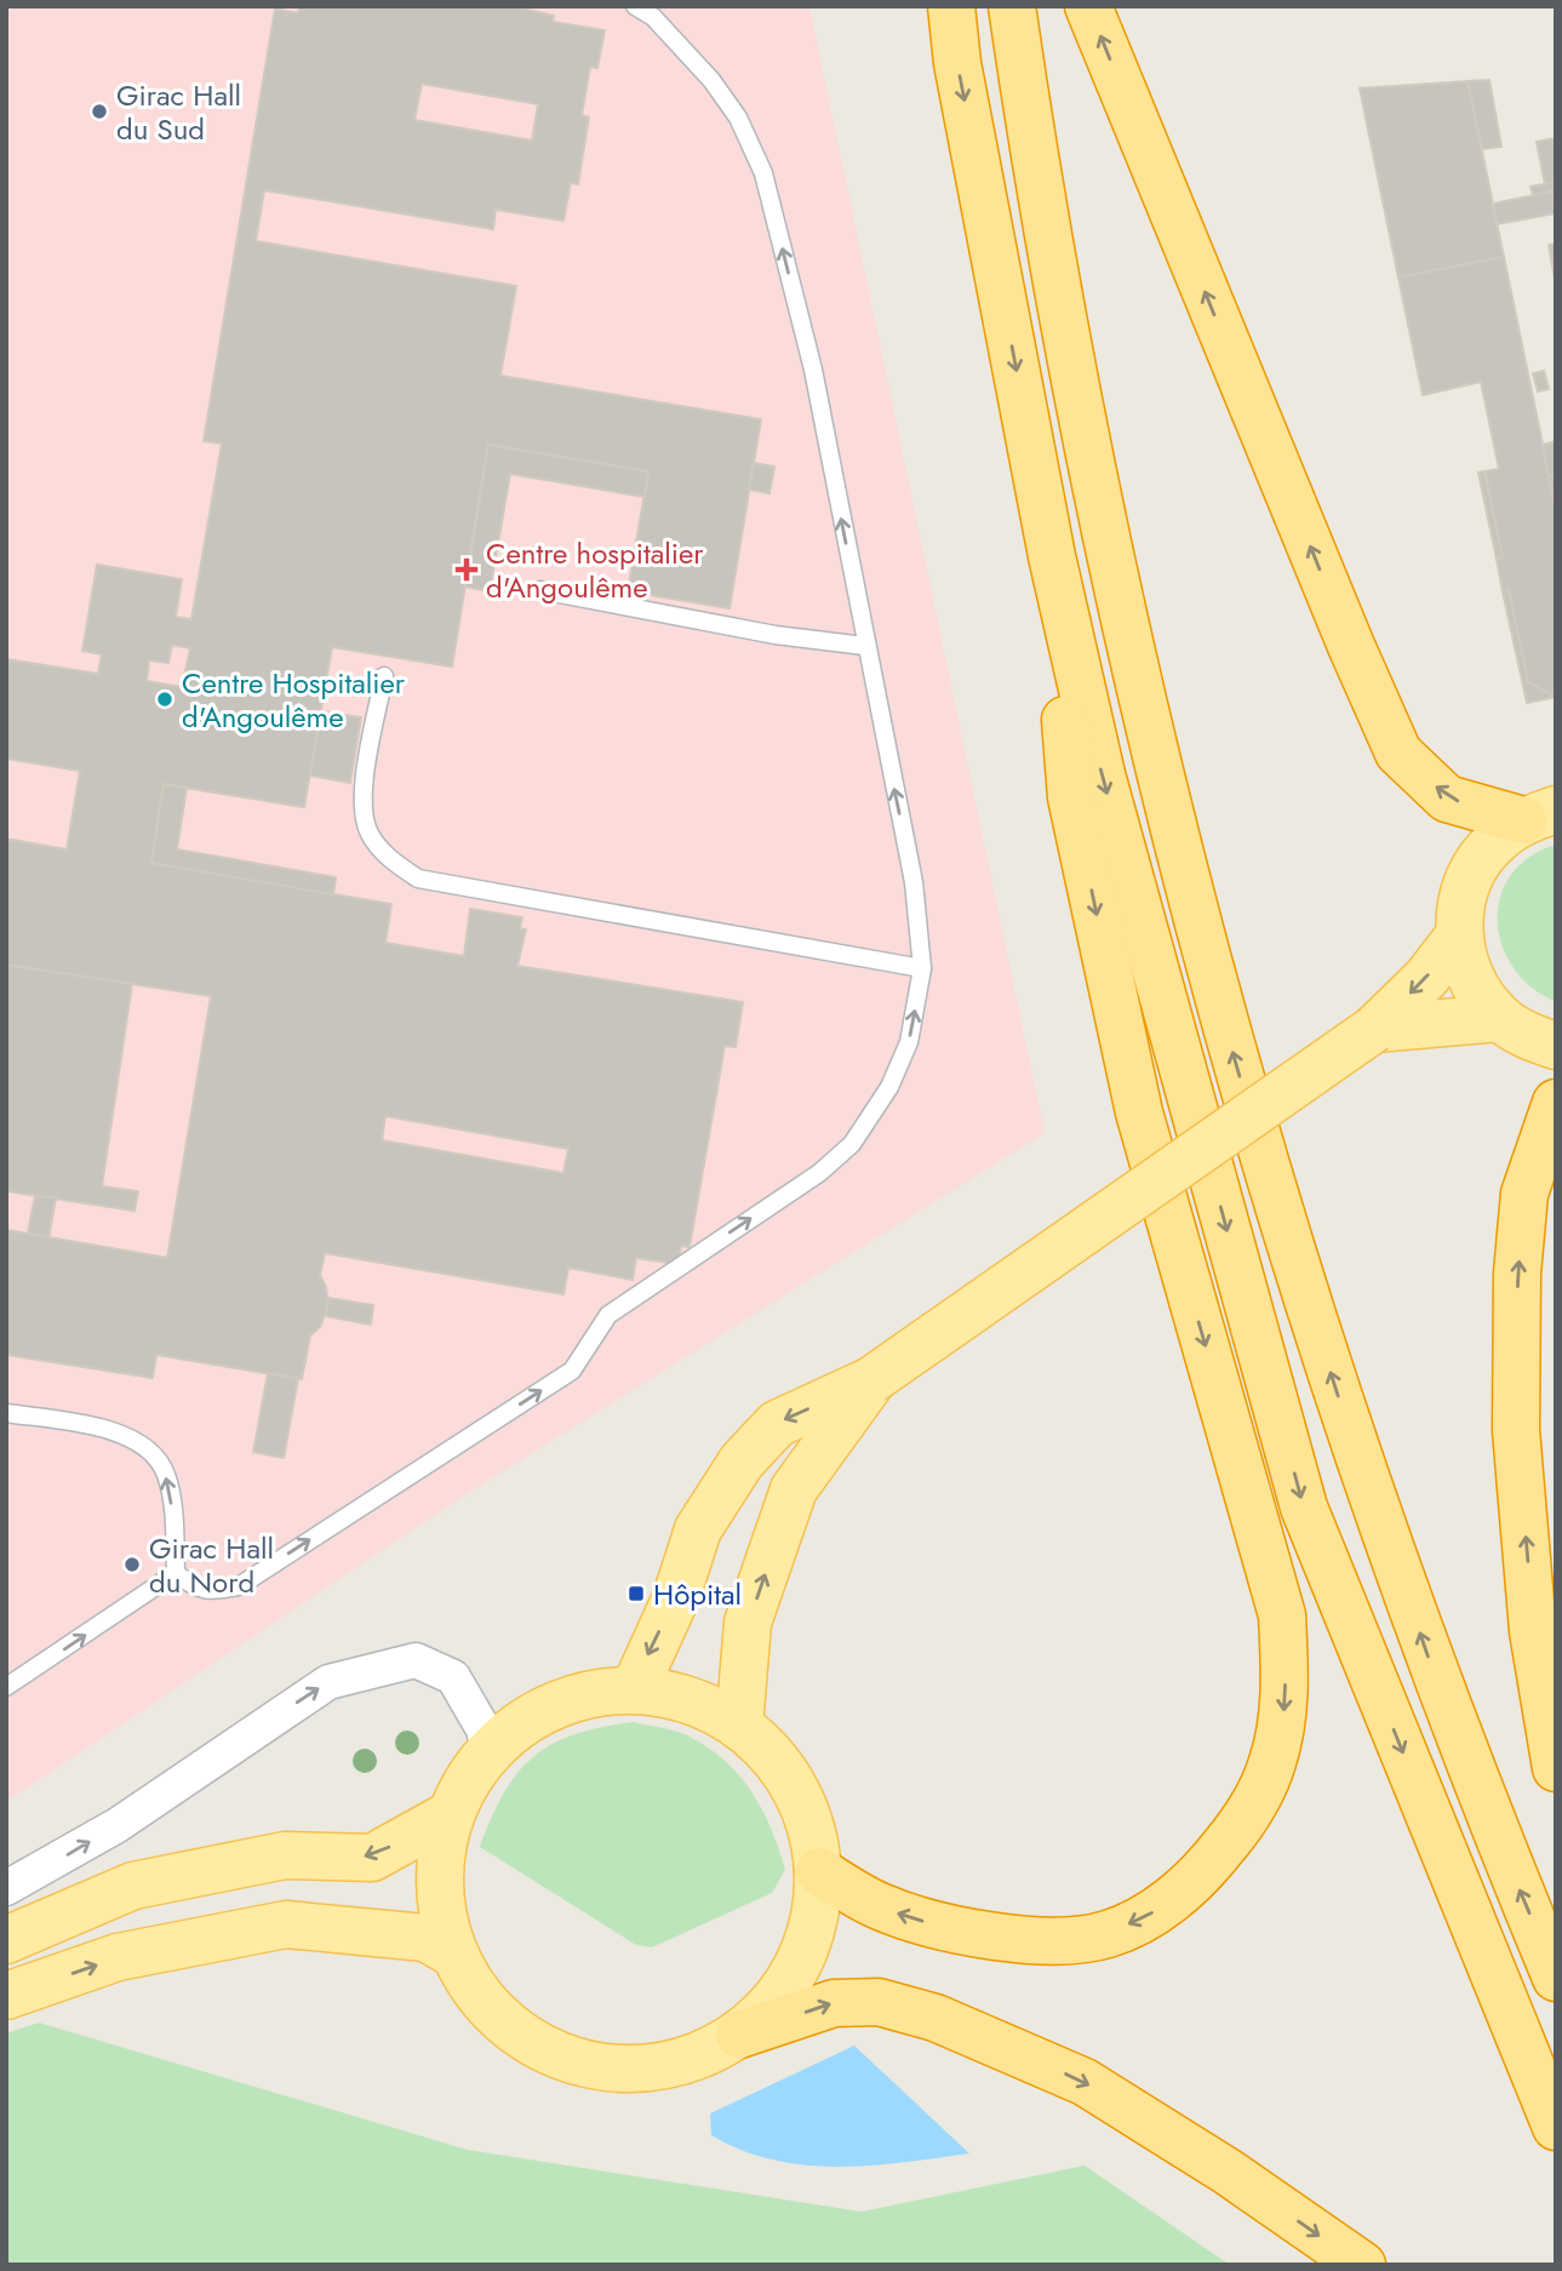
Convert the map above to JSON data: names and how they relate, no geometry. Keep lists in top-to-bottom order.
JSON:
{
  "places": {
    "other": ["Girac Hall du Sud", "Centre Hospitalier d'Angoulême", "Girac Hall du Nord"],
    "health": ["Centre hospitalier d'Angoulême"],
    "transit": ["Hôpital"]
  }
}
